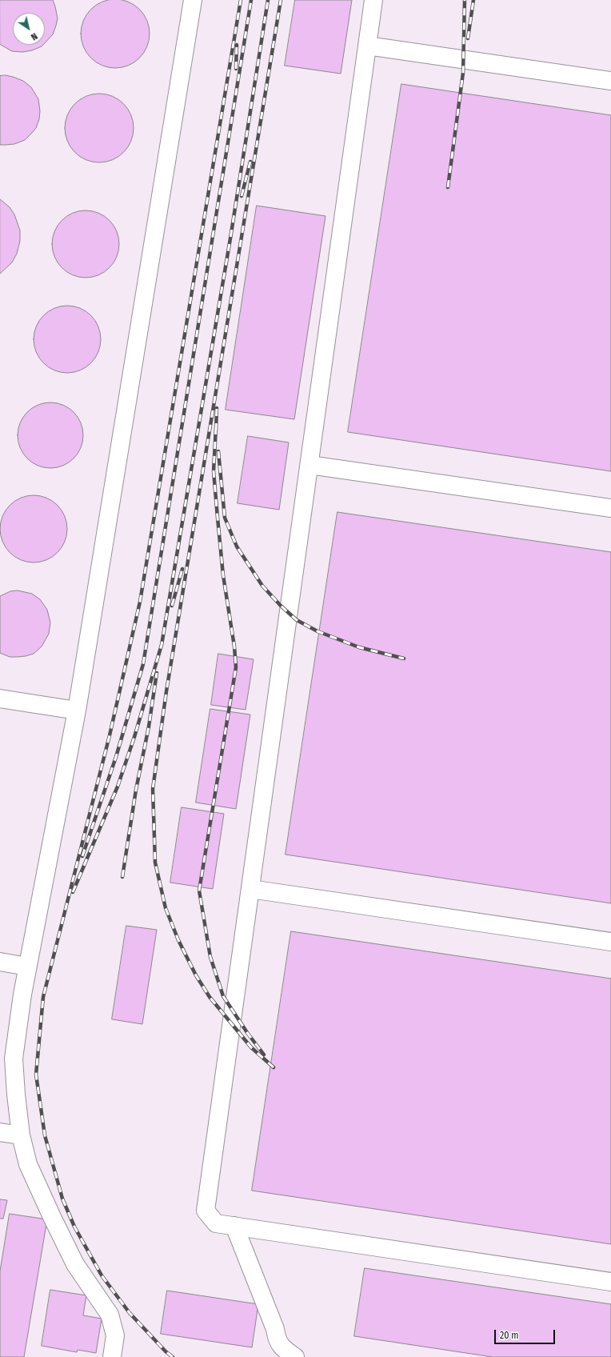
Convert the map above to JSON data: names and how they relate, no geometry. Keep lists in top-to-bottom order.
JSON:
{
  "scale_bar": "20 m",
  "north": "bottom right"
}
